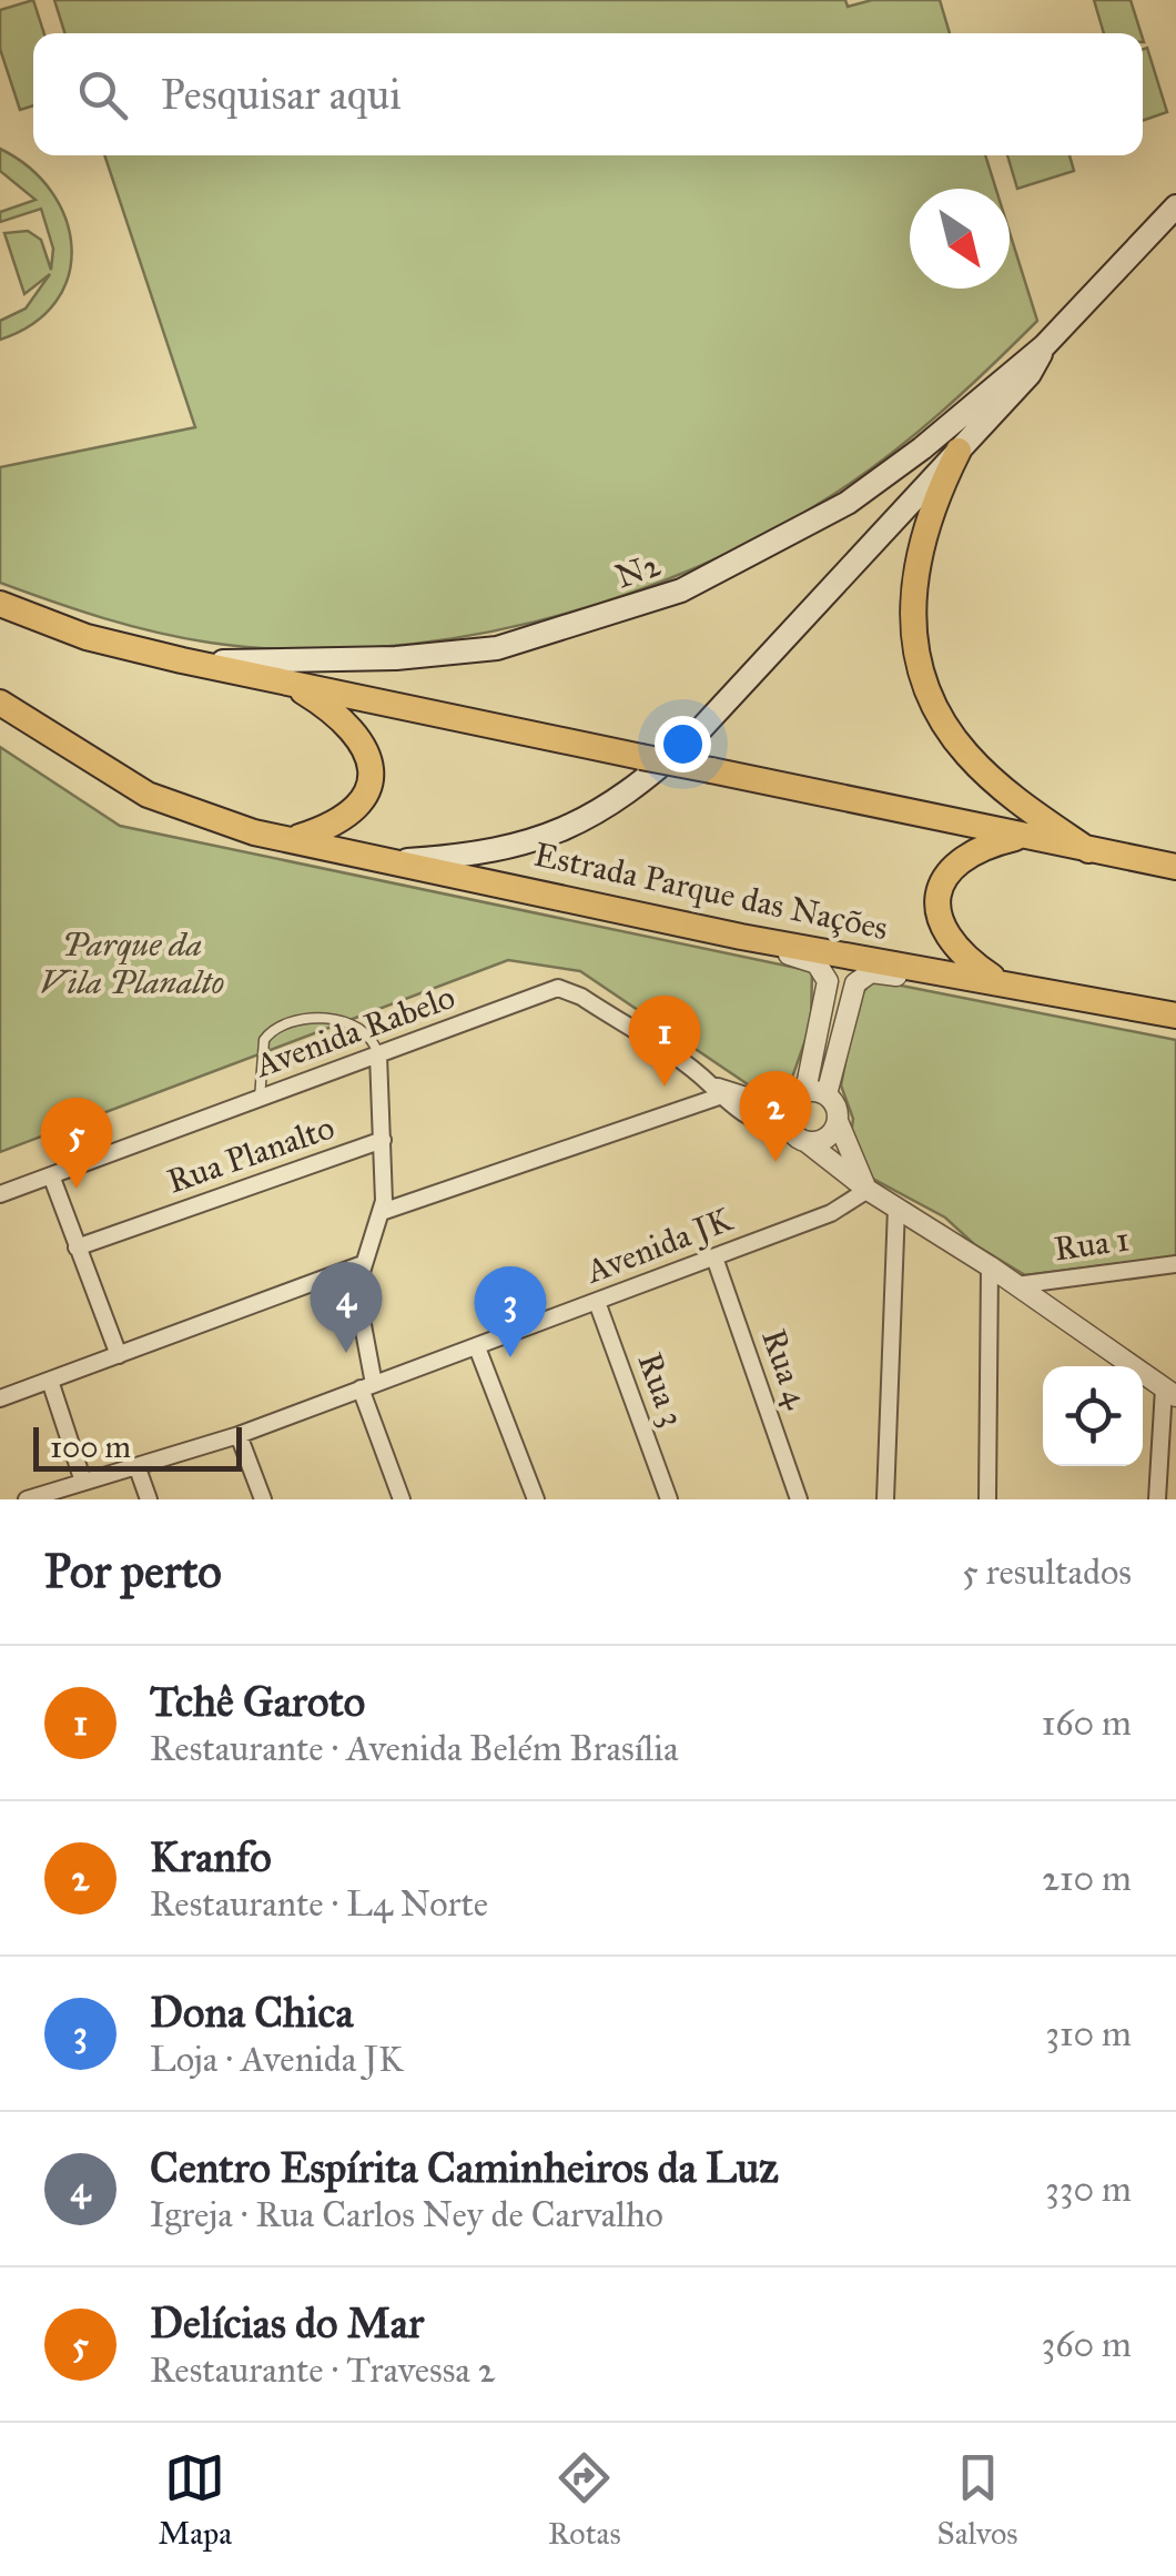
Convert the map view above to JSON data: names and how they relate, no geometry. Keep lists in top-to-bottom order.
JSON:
{
  "streets": {
    "highway": ["Estrada Parque das Nações"],
    "main road": ["N2"],
    "street": [
      "Avenida Rabelo",
      "Rua Planalto",
      "Rua 1",
      "Avenida JK",
      "Rua 4",
      "Rua 3"
    ]
  },
  "crossings": [
    ["N2", "Estrada Parque das Nações"],
    ["Avenida JK", "Rua 4"],
    ["Avenida JK", "Rua 3"]
  ],
  "parks": ["Parque da Vila Planalto"],
  "scale_bar": "100 m",
  "north": "bottom right",
  "page": {
    "search": "Pesquisar aqui",
    "pins": [
      "1",
      "2",
      "5",
      "4",
      "3"
    ],
    "scale": "100 m",
    "heading": ["Por perto", "5 resultados"],
    "list": [
      {
        "mark": "1",
        "name": "Tchê Garoto",
        "note": "Restaurante · Avenida Belém Brasília",
        "value": "160 m"
      },
      {
        "mark": "2",
        "name": "Kranfo",
        "note": "Restaurante · L4 Norte",
        "value": "210 m"
      },
      {
        "mark": "3",
        "name": "Dona Chica",
        "note": "Loja · Avenida JK",
        "value": "310 m"
      },
      {
        "mark": "4",
        "name": "Centro Espírita Caminheiros da Luz",
        "note": "Igreja · Rua Carlos Ney de Carvalho",
        "value": "330 m"
      },
      {
        "mark": "5",
        "name": "Delícias do Mar",
        "note": "Restaurante · Travessa 2",
        "value": "360 m"
      }
    ],
    "nav": ["Mapa", "Rotas", "Salvos"]
  }
}
